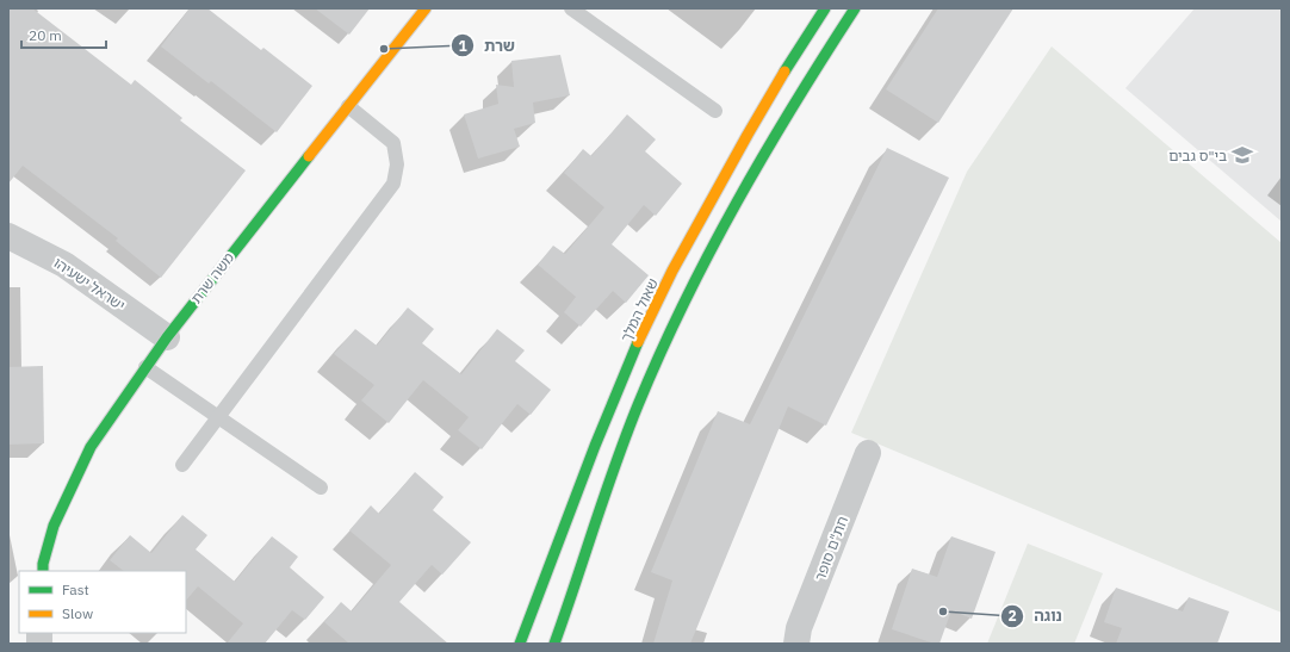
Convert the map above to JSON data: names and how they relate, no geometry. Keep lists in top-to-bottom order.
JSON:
{
  "streets": {
    "street": [
      "משה שרת",
      "ישראל ישעיהו",
      "שאול המלך",
      "חת\"ם סופר"
    ]
  },
  "crossings": [
    ["משה שרת", "ישראל ישעיהו"]
  ],
  "places": {
    "other": ["שרת", "נוגה"],
    "school or university": ["בי\"ס גבים"]
  },
  "legend": ["Fast", "Slow"],
  "scale_bar": "20 m"
}
